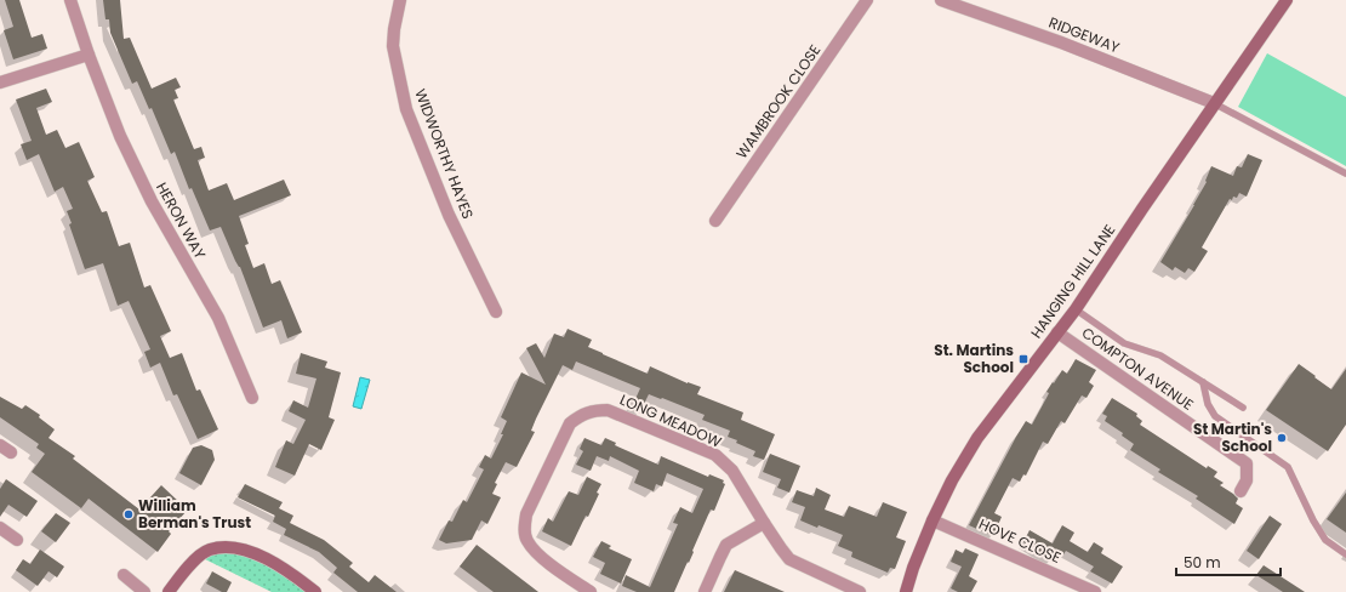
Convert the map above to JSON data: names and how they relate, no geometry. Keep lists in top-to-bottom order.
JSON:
{
  "streets": {
    "street": [
      "RIDGEWAY",
      "WAMBROOK CLOSE",
      "WIDWORTHY HAYES",
      "HERON WAY",
      "HANGING HILL LANE",
      "COMPTON AVENUE",
      "LONG MEADOW",
      "HOVE CLOSE"
    ]
  },
  "crossings": [
    ["RIDGEWAY", "HANGING HILL LANE"],
    ["HANGING HILL LANE", "COMPTON AVENUE"],
    ["HANGING HILL LANE", "HOVE CLOSE"]
  ],
  "places": {
    "transit": ["St. Martins School"],
    "other": ["St Martin's School", "William Berman's Trust"]
  },
  "scale_bar": "50 m"
}
